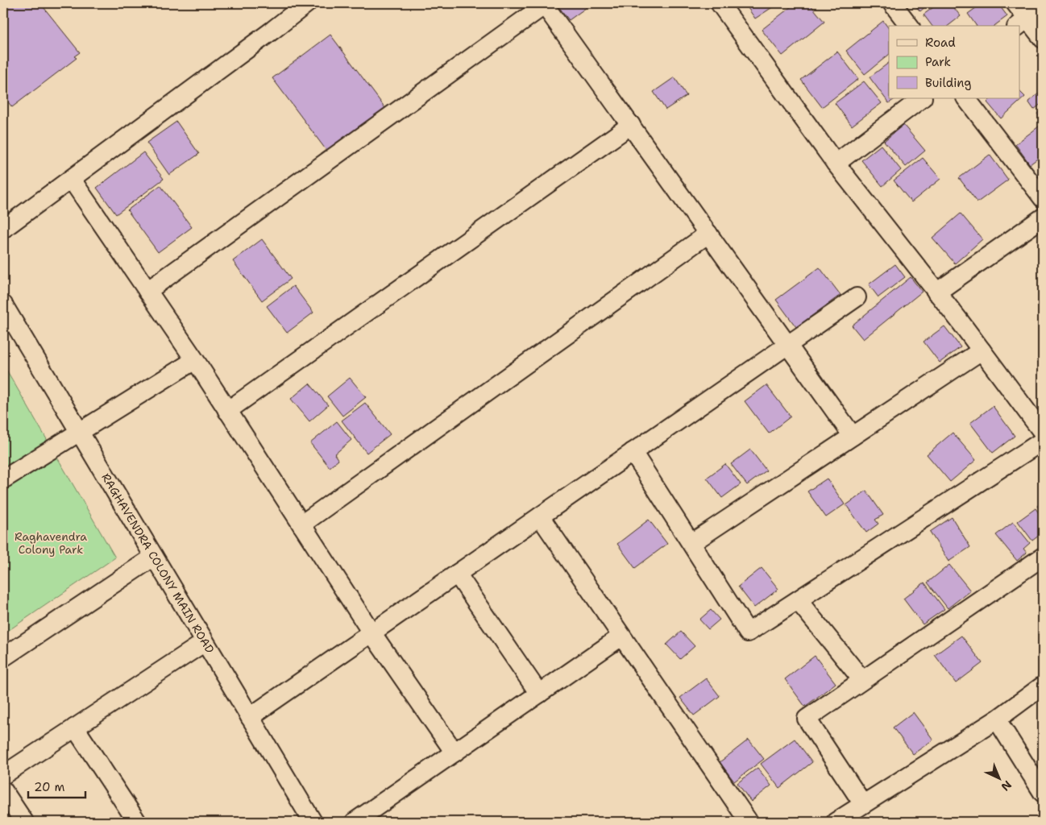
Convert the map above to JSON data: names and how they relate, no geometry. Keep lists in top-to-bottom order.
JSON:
{
  "streets": {
    "street": ["RAGHAVENDRA COLONY MAIN ROAD"]
  },
  "parks": ["Raghavendra Colony Park"],
  "legend": ["Road", "Park", "Building"],
  "scale_bar": "20 m",
  "north": "bottom right"
}
